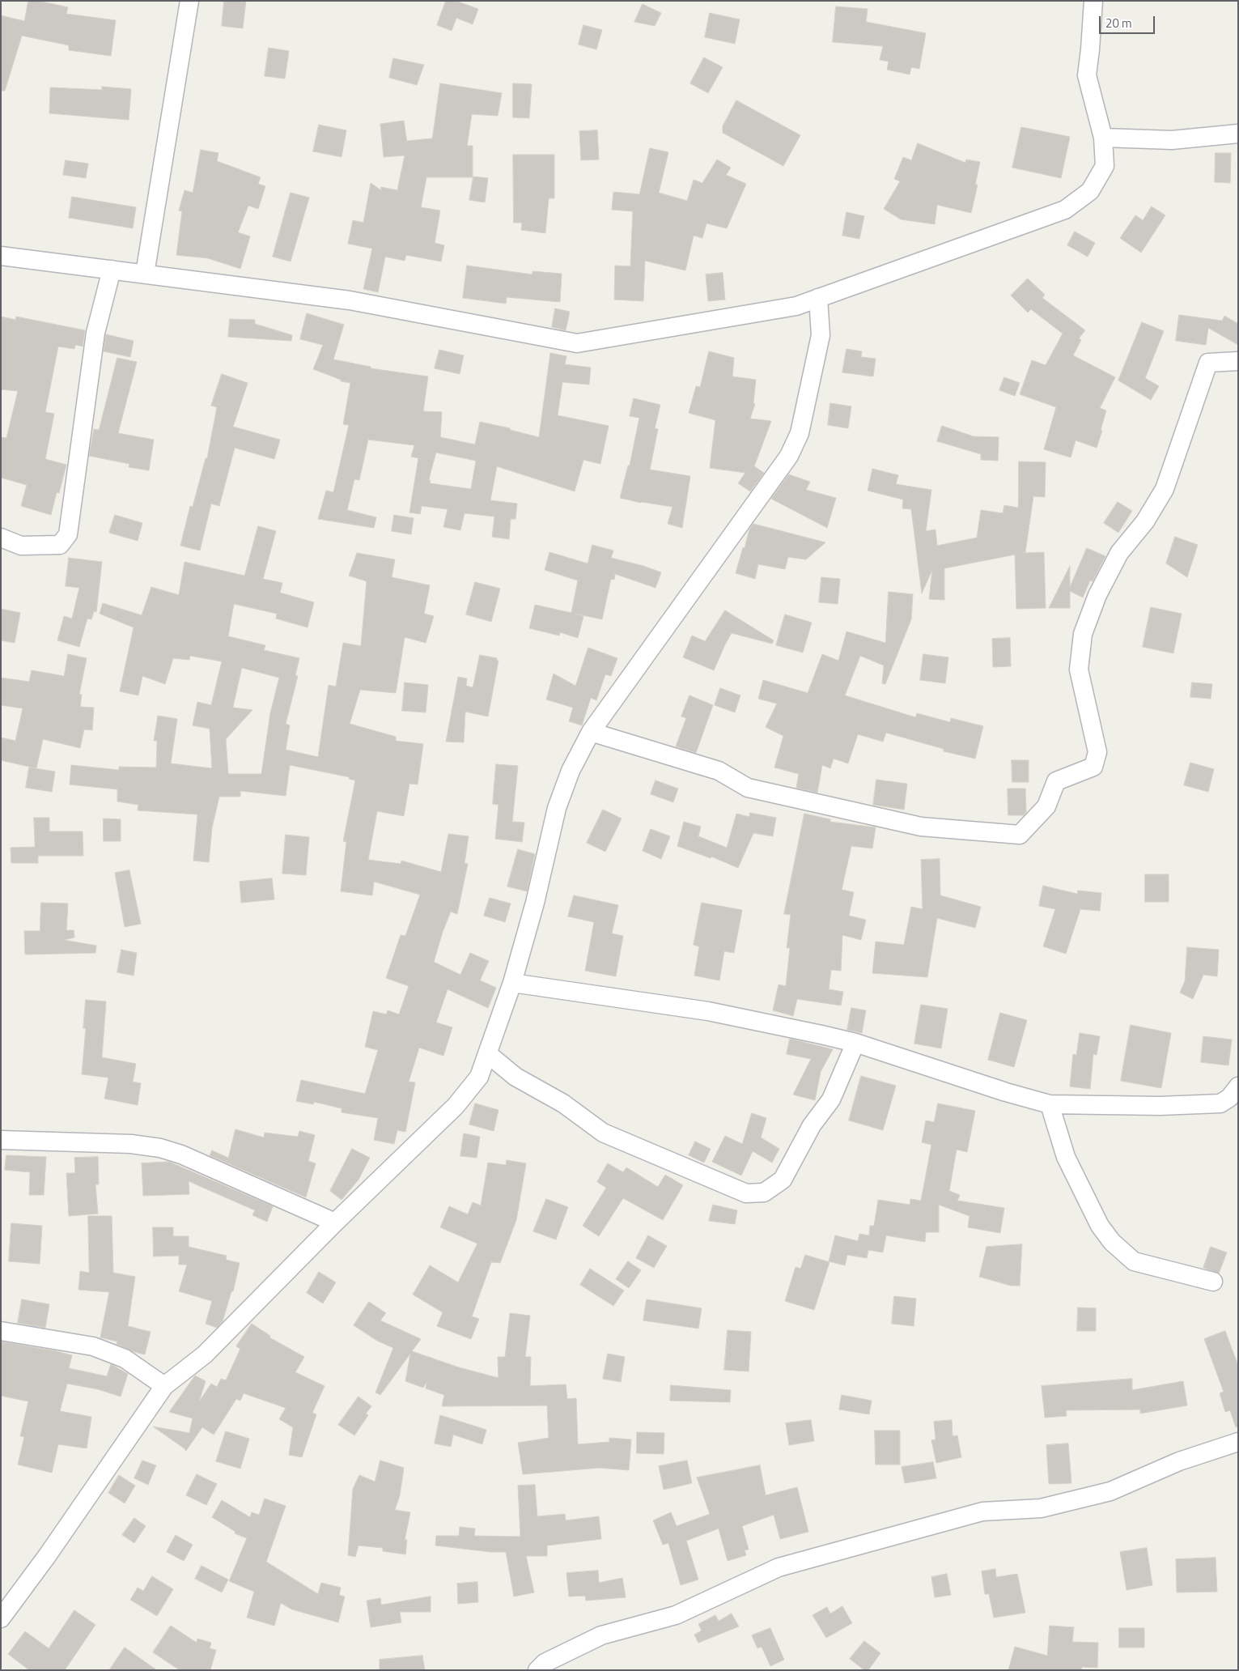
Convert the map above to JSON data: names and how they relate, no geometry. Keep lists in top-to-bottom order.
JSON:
{
  "scale_bar": "20 m"
}
